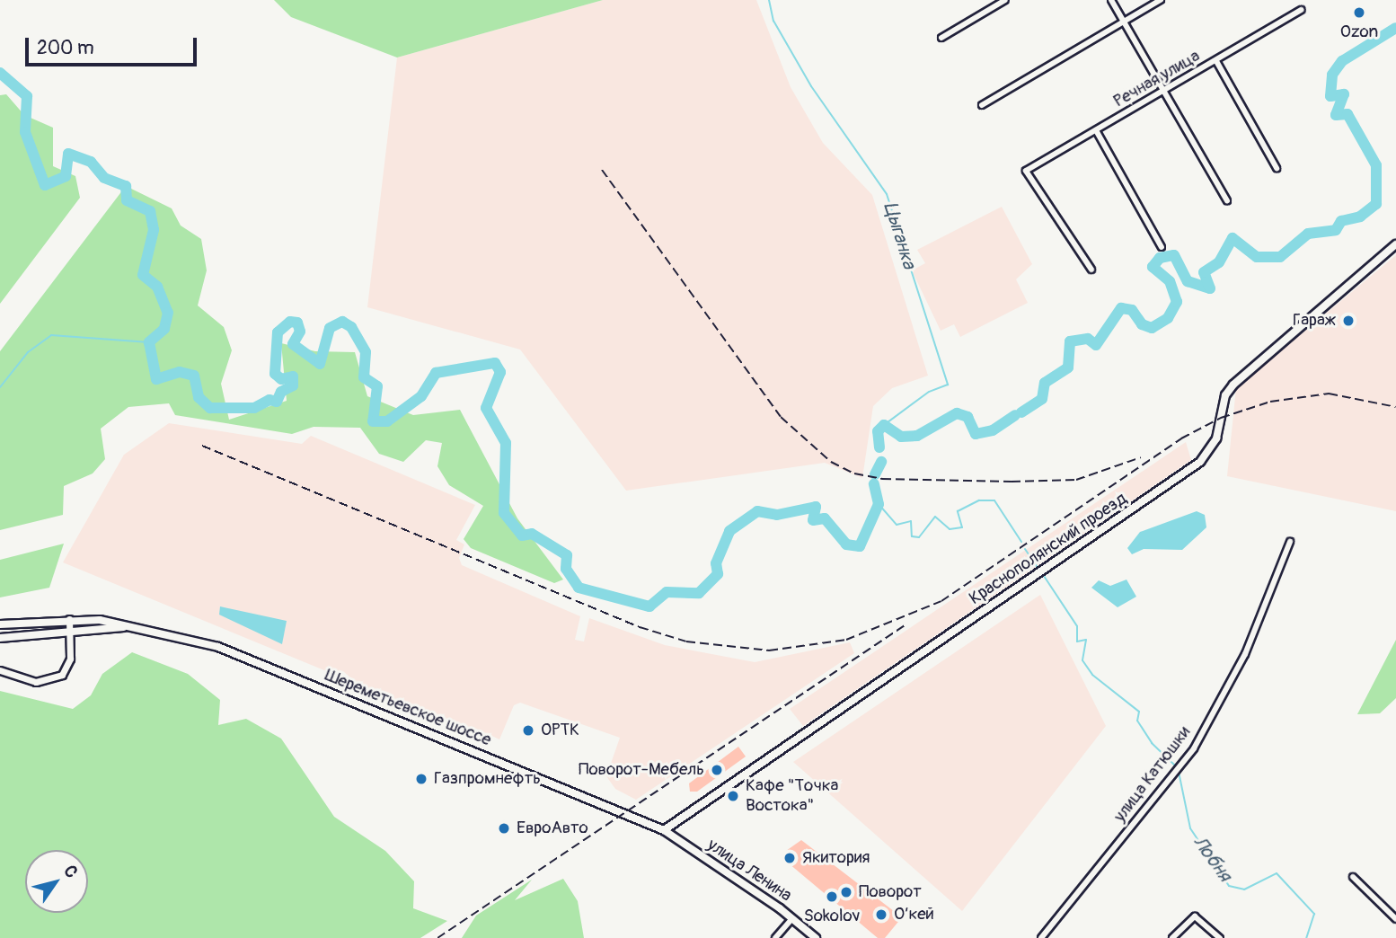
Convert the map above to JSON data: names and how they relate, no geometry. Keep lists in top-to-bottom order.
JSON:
{
  "streets": {
    "main road": ["Краснополянский проезд", "Шереметьевское шоссе", "улица Ленина"],
    "street": ["Речная улица", "улица Катюшки"]
  },
  "crossings": [
    ["Краснополянский проезд", "Шереметьевское шоссе"],
    ["Краснополянский проезд", "улица Ленина"],
    ["Шереметьевское шоссе", "улица Ленина"]
  ],
  "water": ["Цыганка", "Лобня"],
  "places": [
    "Ozon",
    "Гараж",
    "ОРТК",
    "Поворот-Мебель",
    "Газпромнефть",
    "Кафе \"Точка Востока\"",
    "ЕвроАвто",
    "Якитория",
    "Поворот",
    "Sokolov",
    "О’кей"
  ],
  "scale_bar": "200 m",
  "north": "top right"
}
